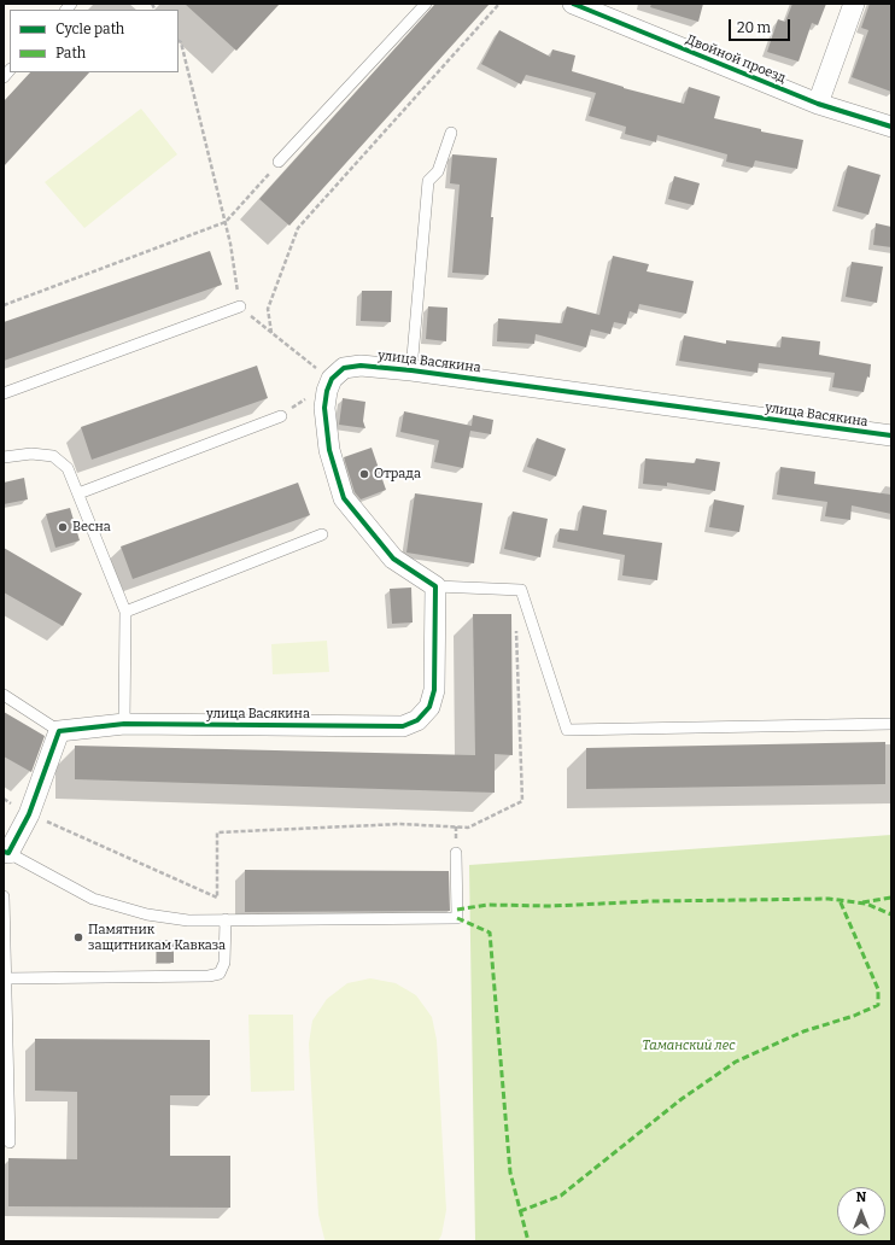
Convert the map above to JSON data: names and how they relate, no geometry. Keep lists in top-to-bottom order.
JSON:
{
  "streets": {
    "street": ["Двойной проезд", "улица Васякина"]
  },
  "parks": ["Таманский лес"],
  "places": ["Отрада", "Весна", "Памятник защитникам Кавказа"],
  "legend": ["Cycle path", "Path"],
  "scale_bar": "20 m",
  "north": "top"
}
